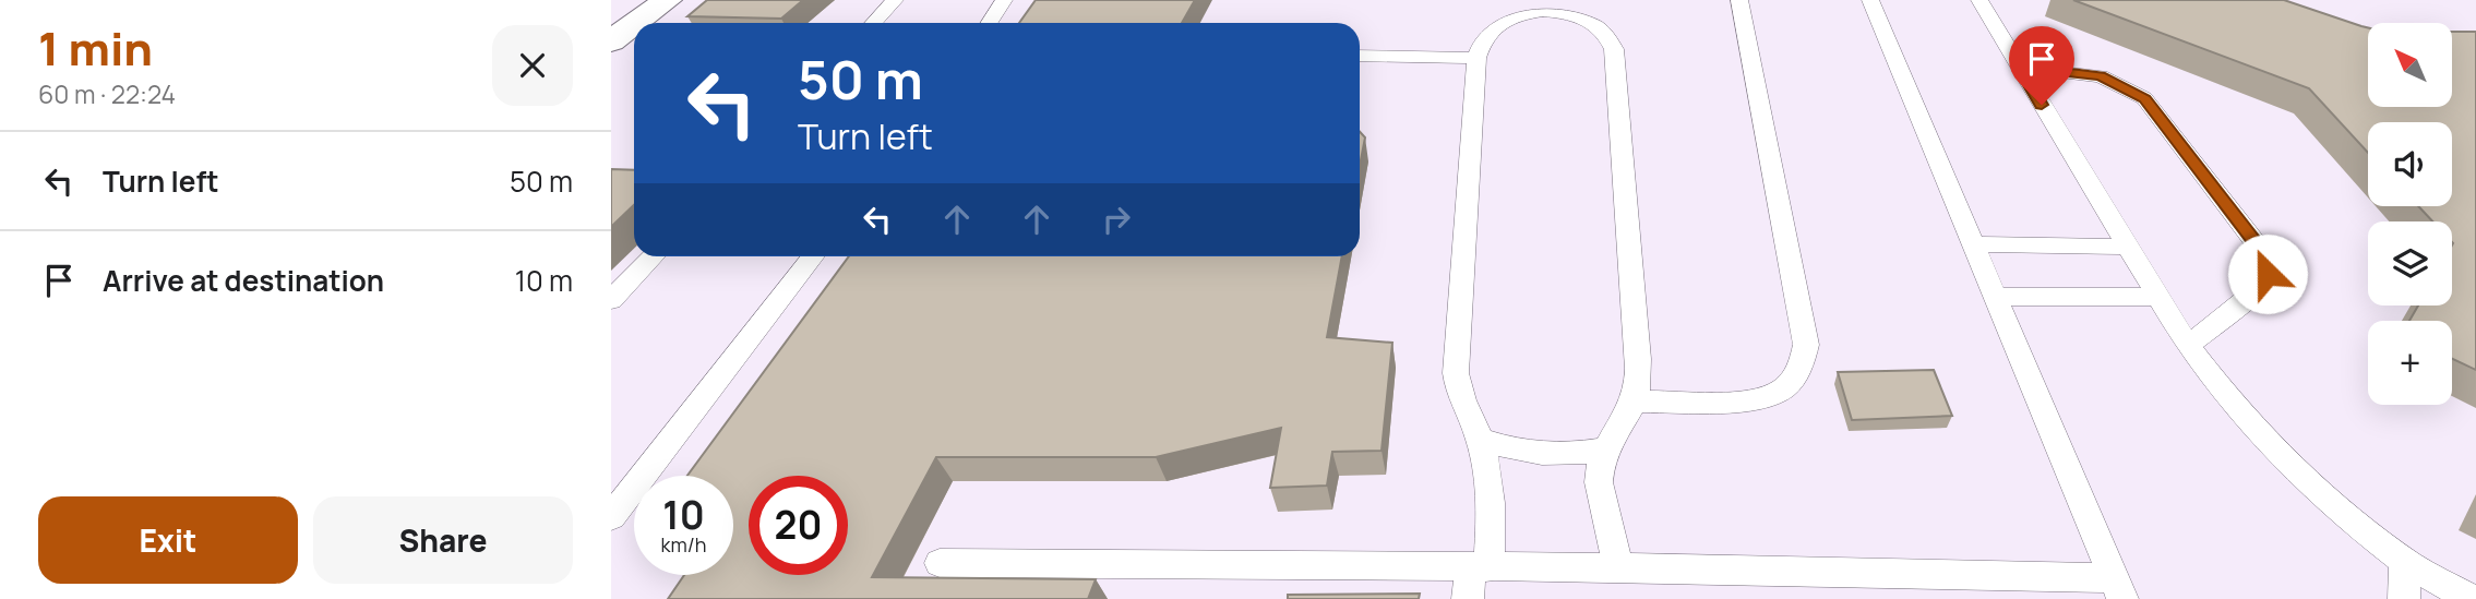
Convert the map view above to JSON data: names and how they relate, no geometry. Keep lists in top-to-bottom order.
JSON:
{
  "north": "top left",
  "page": {
    "heading": ["1 min", "60 m · 22:24"],
    "map_buttons": "+",
    "turn": ["50 m", "Turn left"],
    "list": [
      {
        "name": "Turn left",
        "value": "50 m"
      },
      {
        "name": "Arrive at destination",
        "value": "10 m"
      }
    ],
    "speed": "10 km/h",
    "limit": "20",
    "buttons": ["Exit", "Share"]
  }
}
